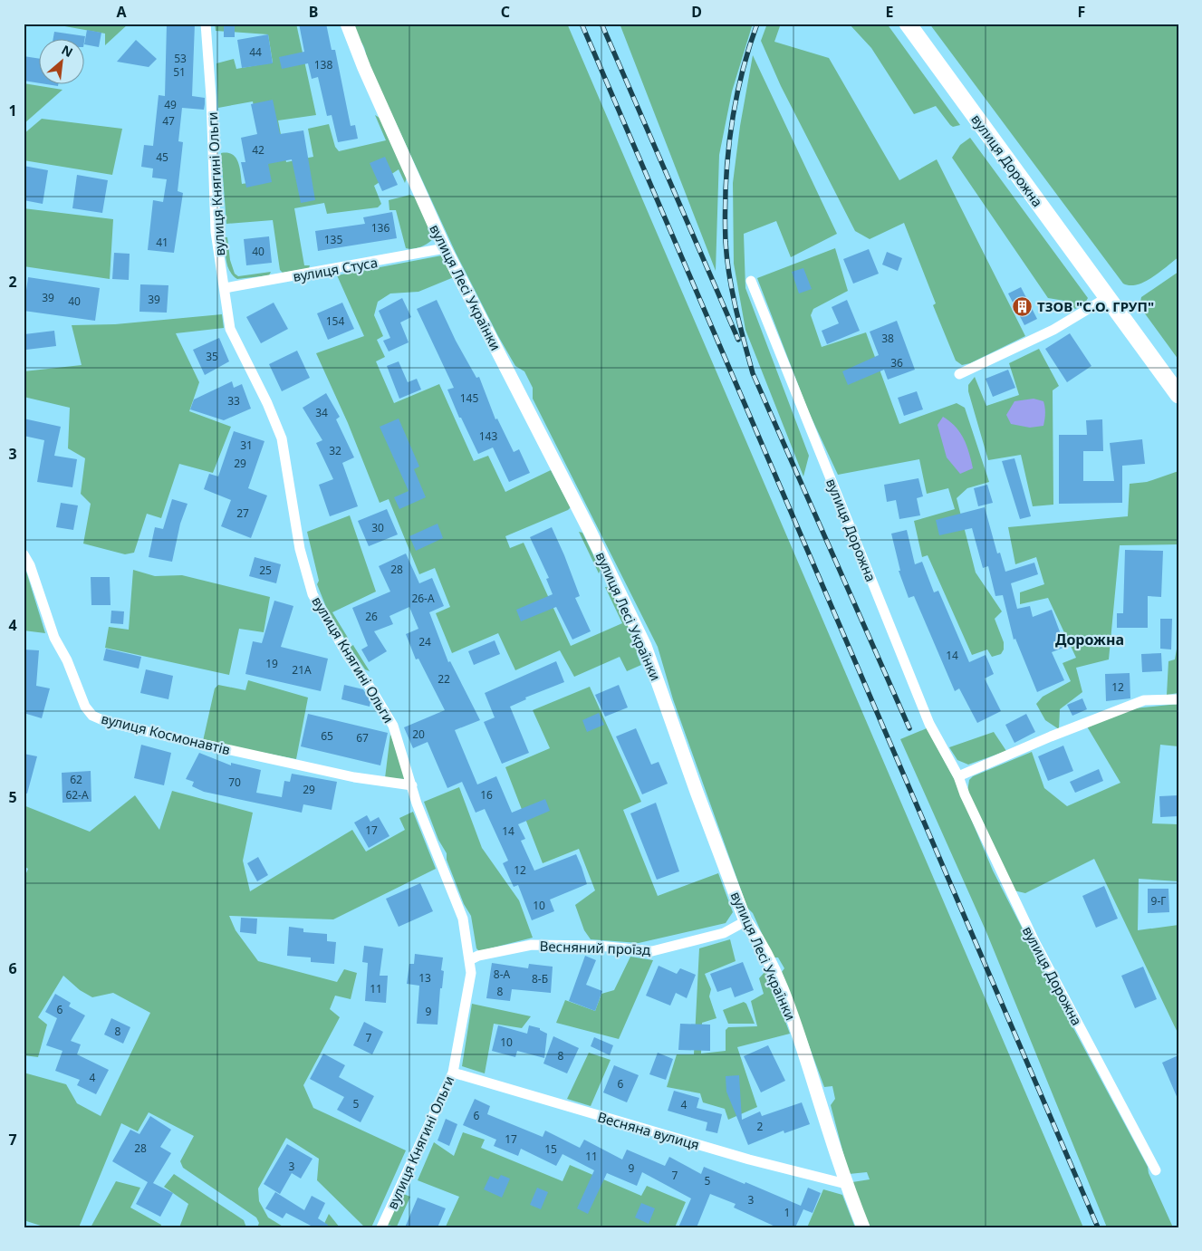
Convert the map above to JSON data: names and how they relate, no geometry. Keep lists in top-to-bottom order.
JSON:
{
  "streets": {
    "main road": ["вулиця Дорожна"],
    "street": [
      "вулиця Княгині Ольги",
      "вулиця Стуса",
      "вулиця Лесі Українки",
      "вулиця Космонавтів",
      "Весняний проїзд",
      "Весняна вулиця"
    ]
  },
  "crossings": [
    ["вулиця Княгині Ольги", "вулиця Стуса"],
    ["вулиця Княгині Ольги", "вулиця Космонавтів"],
    ["вулиця Княгині Ольги", "Весняний проїзд"],
    ["вулиця Княгині Ольги", "Весняна вулиця"],
    ["вулиця Стуса", "вулиця Лесі Українки"],
    ["вулиця Лесі Українки", "Весняний проїзд"],
    ["вулиця Лесі Українки", "Весняна вулиця"]
  ],
  "districts": ["Дорожна"],
  "places": {
    "building": ["ТЗОВ \"С.О. ГРУП\""]
  },
  "house_numbers": [
    "44",
    "53",
    "138",
    "51",
    "49",
    "47",
    "42",
    "45",
    "136",
    "135",
    "41",
    "40",
    "39",
    "39",
    "40",
    "154",
    "38",
    "35",
    "36",
    "145",
    "33",
    "34",
    "143",
    "31",
    "32",
    "29",
    "27",
    "30",
    "28",
    "25",
    "26-А",
    "26",
    "24",
    "14",
    "19",
    "21А",
    "22",
    "12",
    "20",
    "65",
    "67",
    "62",
    "70",
    "29",
    "62-А",
    "16",
    "17",
    "14",
    "12",
    "9-Г",
    "10",
    "8-А",
    "13",
    "8-Б",
    "11",
    "8",
    "6",
    "9",
    "8",
    "7",
    "10",
    "8",
    "4",
    "6",
    "5",
    "4",
    "6",
    "2",
    "17",
    "28",
    "15",
    "11",
    "3",
    "9",
    "7",
    "5",
    "3",
    "1"
  ],
  "north": "top right",
  "grid": {
    "columns": [
      "A",
      "B",
      "C",
      "D",
      "E",
      "F"
    ],
    "rows": [
      "1",
      "2",
      "3",
      "4",
      "5",
      "6",
      "7"
    ]
  }
}
